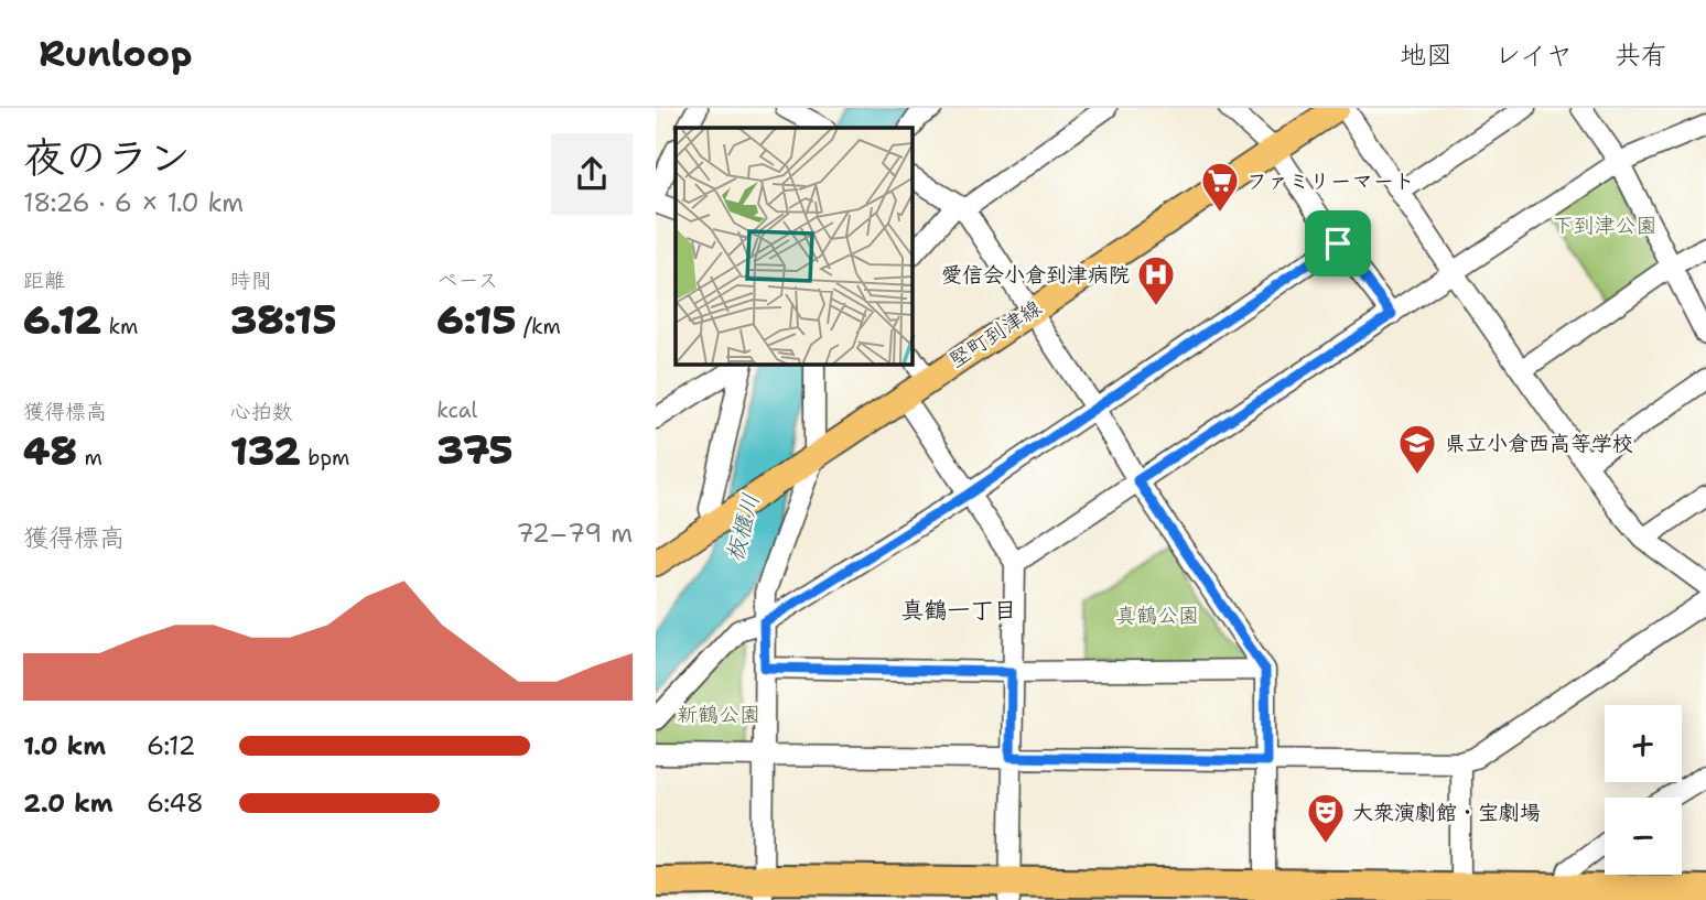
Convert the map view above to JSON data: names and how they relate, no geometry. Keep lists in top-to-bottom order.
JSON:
{
  "streets": {
    "main road": ["堅町到津線"]
  },
  "districts": ["真鶴一丁目"],
  "water": ["板櫃川"],
  "parks": ["下到津公園", "真鶴公園", "新鶴公園"],
  "places": {
    "supermarket": ["ファミリーマート"],
    "hospital": ["愛信会小倉到津病院"],
    "school or university": ["県立小倉西高等学校"],
    "theatre": ["大衆演劇館・宝劇場"]
  },
  "page": {
    "header": "Runloop",
    "nav": ["地図", "レイヤ", "共有"],
    "heading": ["夜のラン", "18:26 · 6 × 1.0 km"],
    "stats": [
      ["距離", "6.12 km"],
      ["時間", "38:15"],
      ["ペース", "6:15 /km"],
      ["獲得標高", "48 m"],
      ["心拍数", "132 bpm"],
      ["kcal", "375"]
    ],
    "chart": ["獲得標高", "72–79 m"],
    "map_buttons": ["+", "−"],
    "list": [
      {
        "name": "1.0 km",
        "note": "6:12"
      },
      {
        "name": "2.0 km",
        "note": "6:48"
      }
    ]
  }
}
